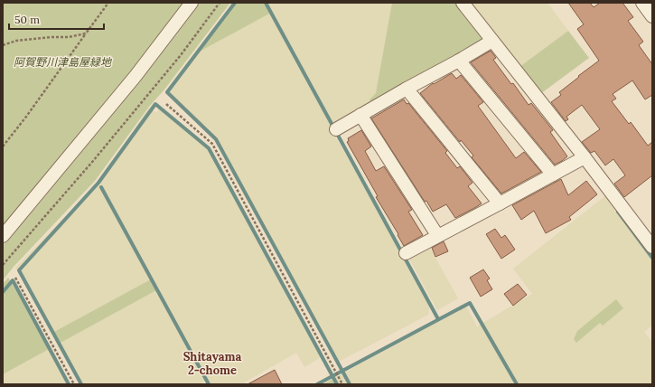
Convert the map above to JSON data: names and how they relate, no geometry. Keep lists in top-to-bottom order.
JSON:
{
  "districts": ["Shitayama 2-chome"],
  "parks": ["阿賀野川津島屋緑地"],
  "scale_bar": "50 m"
}
